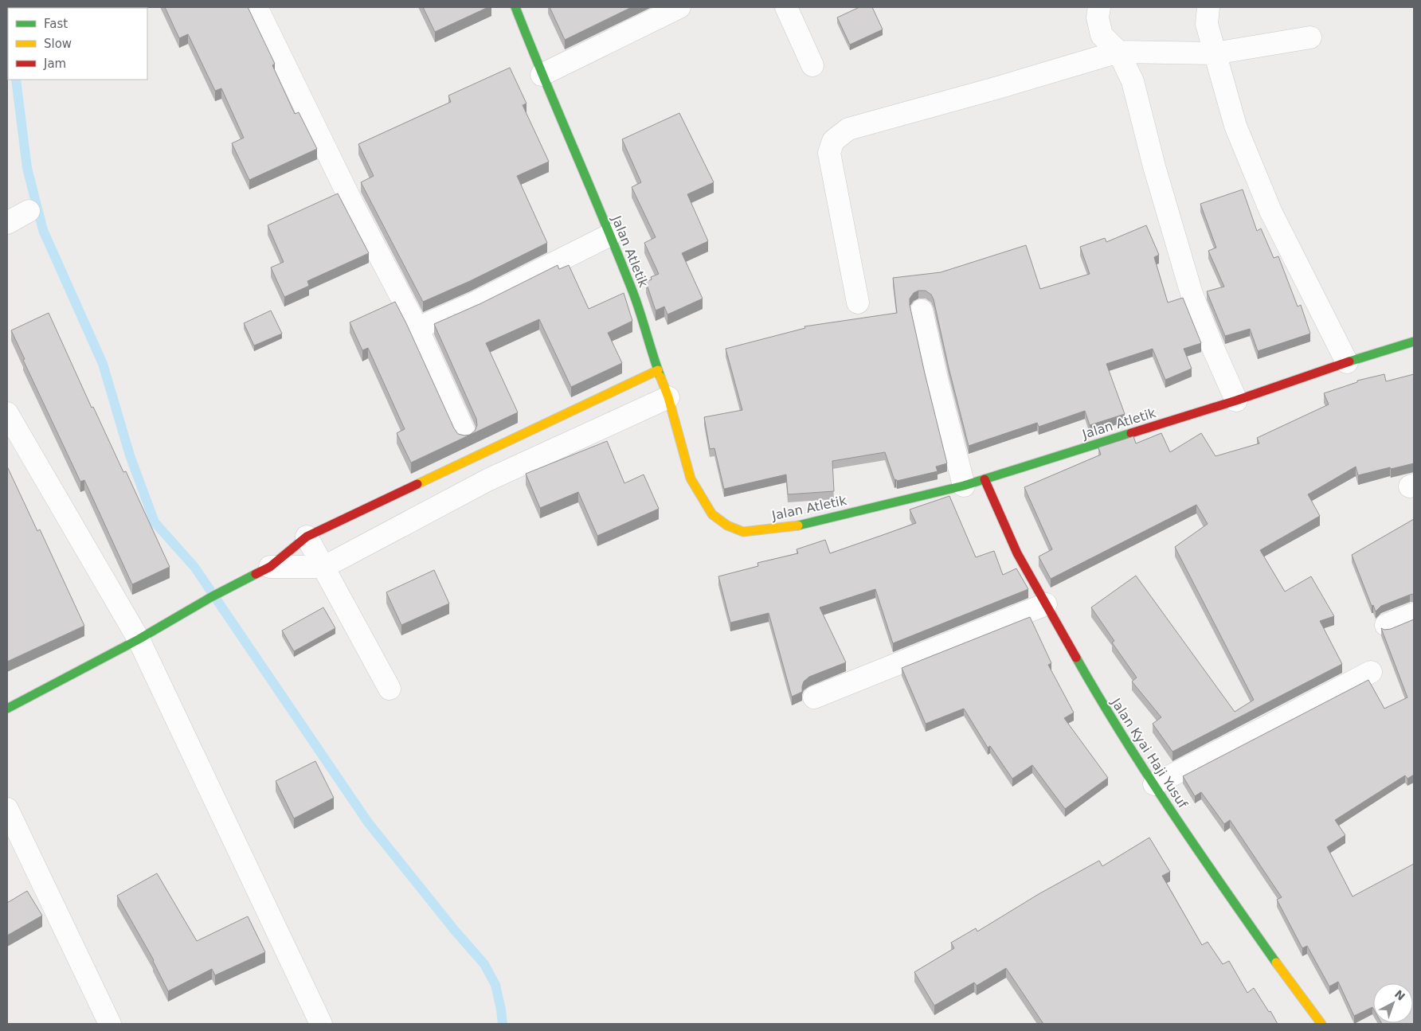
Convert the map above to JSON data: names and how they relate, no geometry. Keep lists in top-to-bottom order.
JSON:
{
  "streets": {
    "street": ["Jalan Atletik", "Jalan Kyai Haji Yusuf"]
  },
  "crossings": [
    ["Jalan Atletik", "Jalan Kyai Haji Yusuf"]
  ],
  "legend": ["Fast", "Slow", "Jam"],
  "north": "top right"
}
